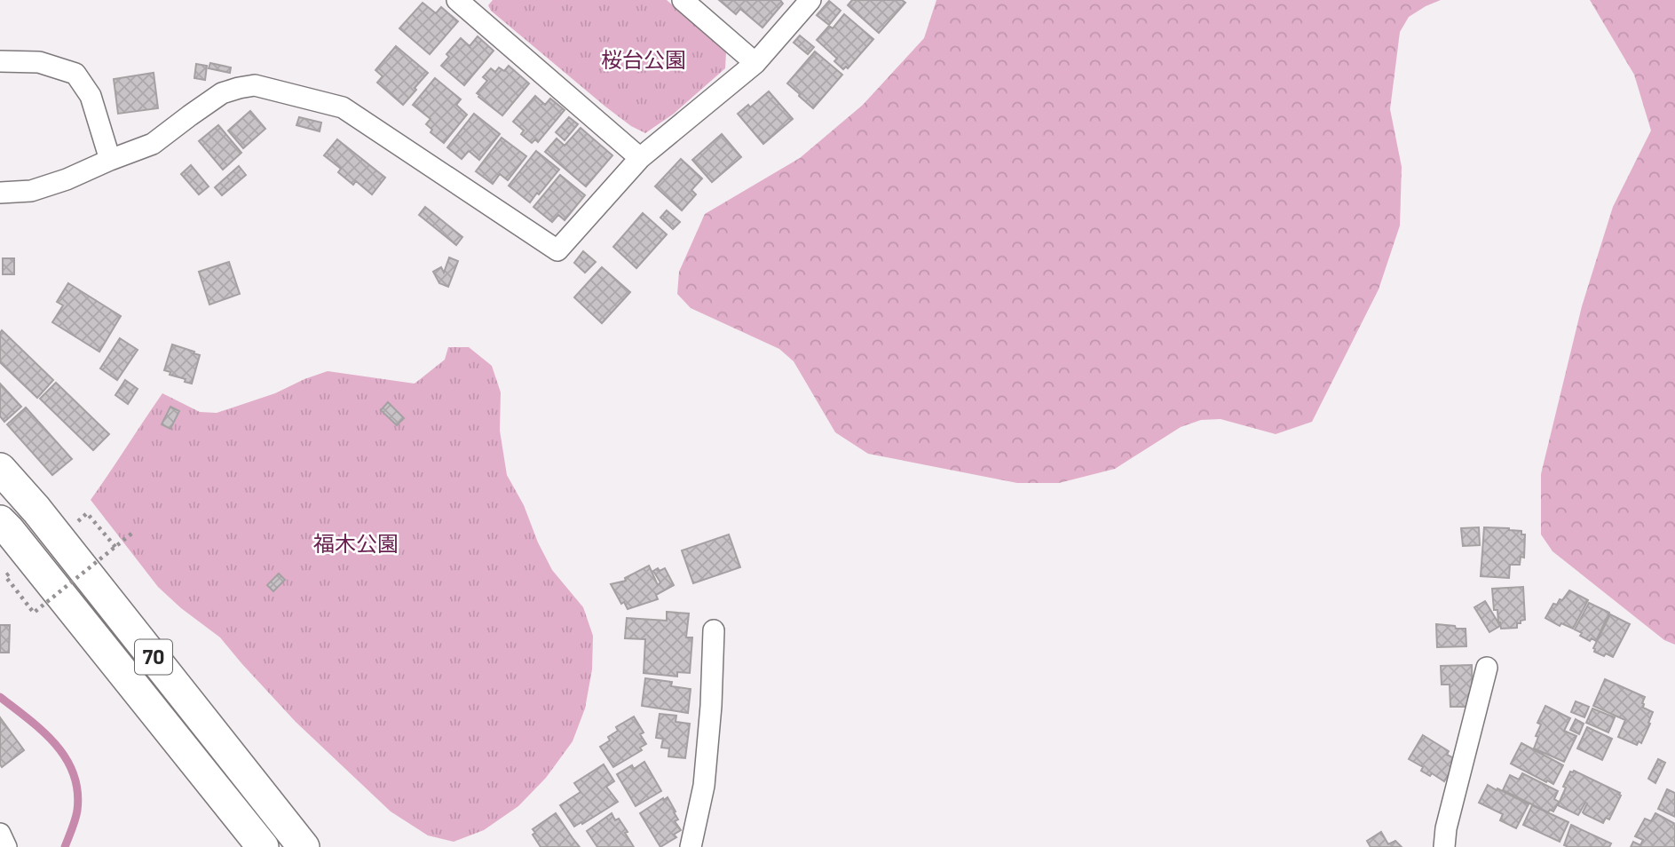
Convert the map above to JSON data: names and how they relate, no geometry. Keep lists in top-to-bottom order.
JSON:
{
  "streets": {
    "main road": ["70"]
  },
  "parks": ["桜台公園", "福木公園"]
}
